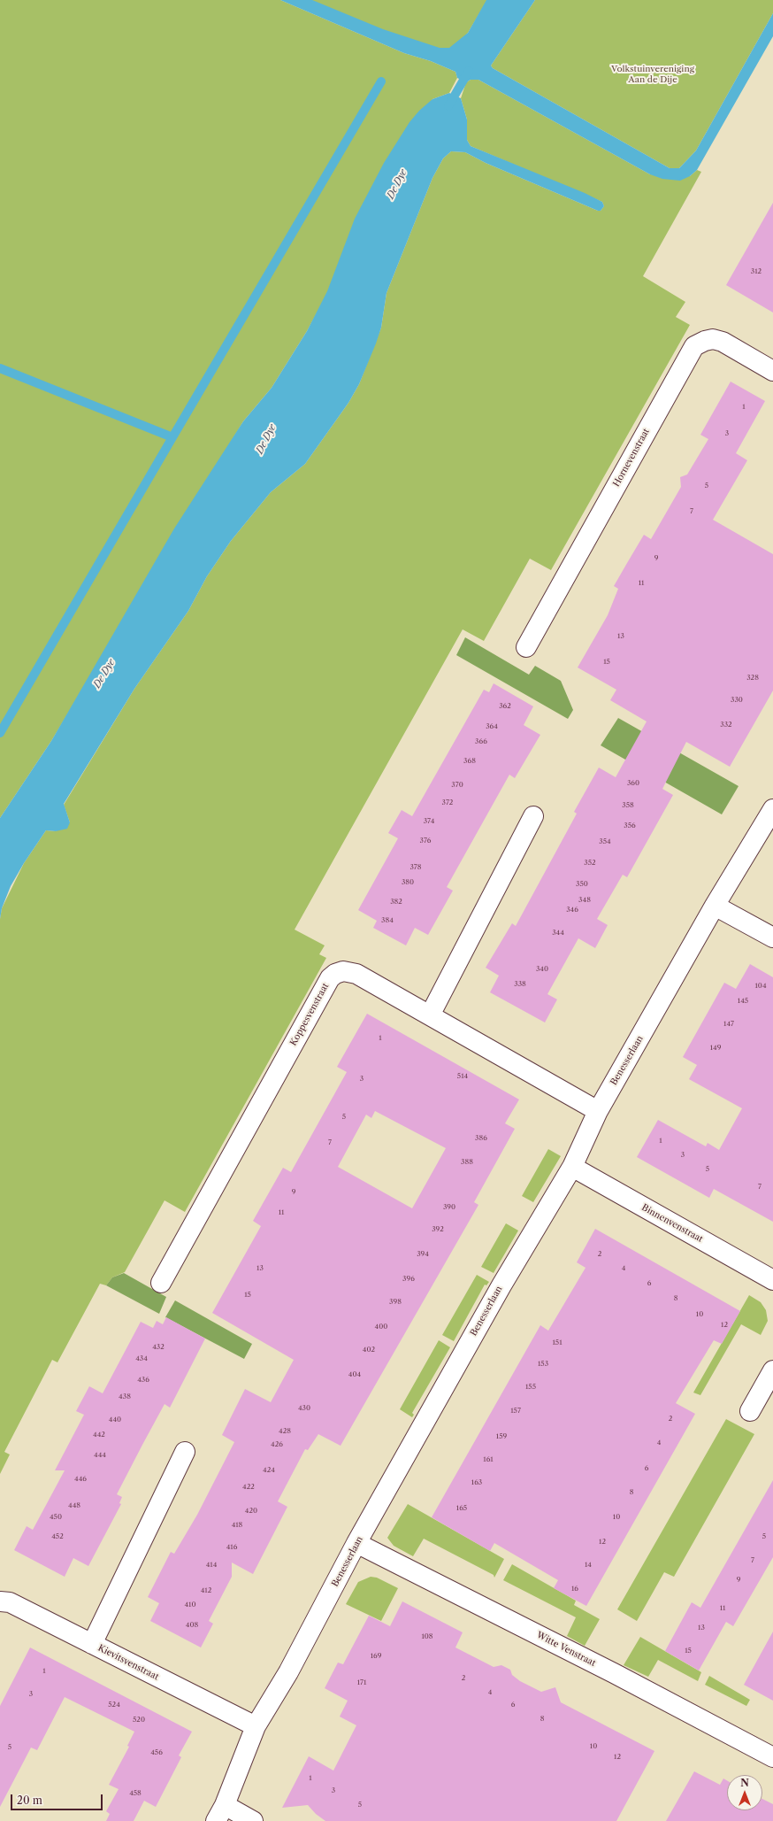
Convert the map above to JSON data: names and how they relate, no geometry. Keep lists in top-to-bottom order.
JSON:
{
  "streets": {
    "street": [
      "Hornevenstraat",
      "Koppesvenstraat",
      "Benesserlaan",
      "Binnenvenstraat",
      "Witte Venstraat",
      "Kievitsvenstraat"
    ]
  },
  "crossings": [
    ["Koppesvenstraat", "Benesserlaan"],
    ["Benesserlaan", "Binnenvenstraat"],
    ["Benesserlaan", "Witte Venstraat"],
    ["Benesserlaan", "Kievitsvenstraat"]
  ],
  "water": ["De Dye"],
  "parks": ["Volkstuinvereniging Aan de Dije"],
  "house_numbers": [
    "312",
    "1",
    "3",
    "5",
    "7",
    "9",
    "11",
    "13",
    "15",
    "328",
    "330",
    "362",
    "332",
    "364",
    "366",
    "368",
    "360",
    "370",
    "372",
    "358",
    "374",
    "356",
    "376",
    "354",
    "352",
    "378",
    "380",
    "350",
    "348",
    "382",
    "346",
    "384",
    "344",
    "340",
    "338",
    "104",
    "145",
    "147",
    "1",
    "149",
    "514",
    "3",
    "5",
    "386",
    "1",
    "7",
    "3",
    "388",
    "5",
    "7",
    "9",
    "390",
    "11",
    "392",
    "394",
    "2",
    "13",
    "4",
    "396",
    "6",
    "15",
    "8",
    "398",
    "10",
    "12",
    "400",
    "151",
    "432",
    "402",
    "434",
    "153",
    "404",
    "436",
    "155",
    "438",
    "430",
    "157",
    "2",
    "440",
    "428",
    "442",
    "159",
    "4",
    "426",
    "444",
    "161",
    "6",
    "424",
    "446",
    "163",
    "422",
    "8",
    "448",
    "165",
    "420",
    "450",
    "10",
    "418",
    "452",
    "5",
    "12",
    "416",
    "7",
    "414",
    "14",
    "9",
    "16",
    "412",
    "410",
    "11",
    "408",
    "13",
    "108",
    "15",
    "169",
    "1",
    "2",
    "171",
    "4",
    "3",
    "524",
    "6",
    "8",
    "520",
    "10",
    "5",
    "456",
    "12",
    "1",
    "3",
    "458",
    "5"
  ],
  "scale_bar": "20 m",
  "north": "top"
}
